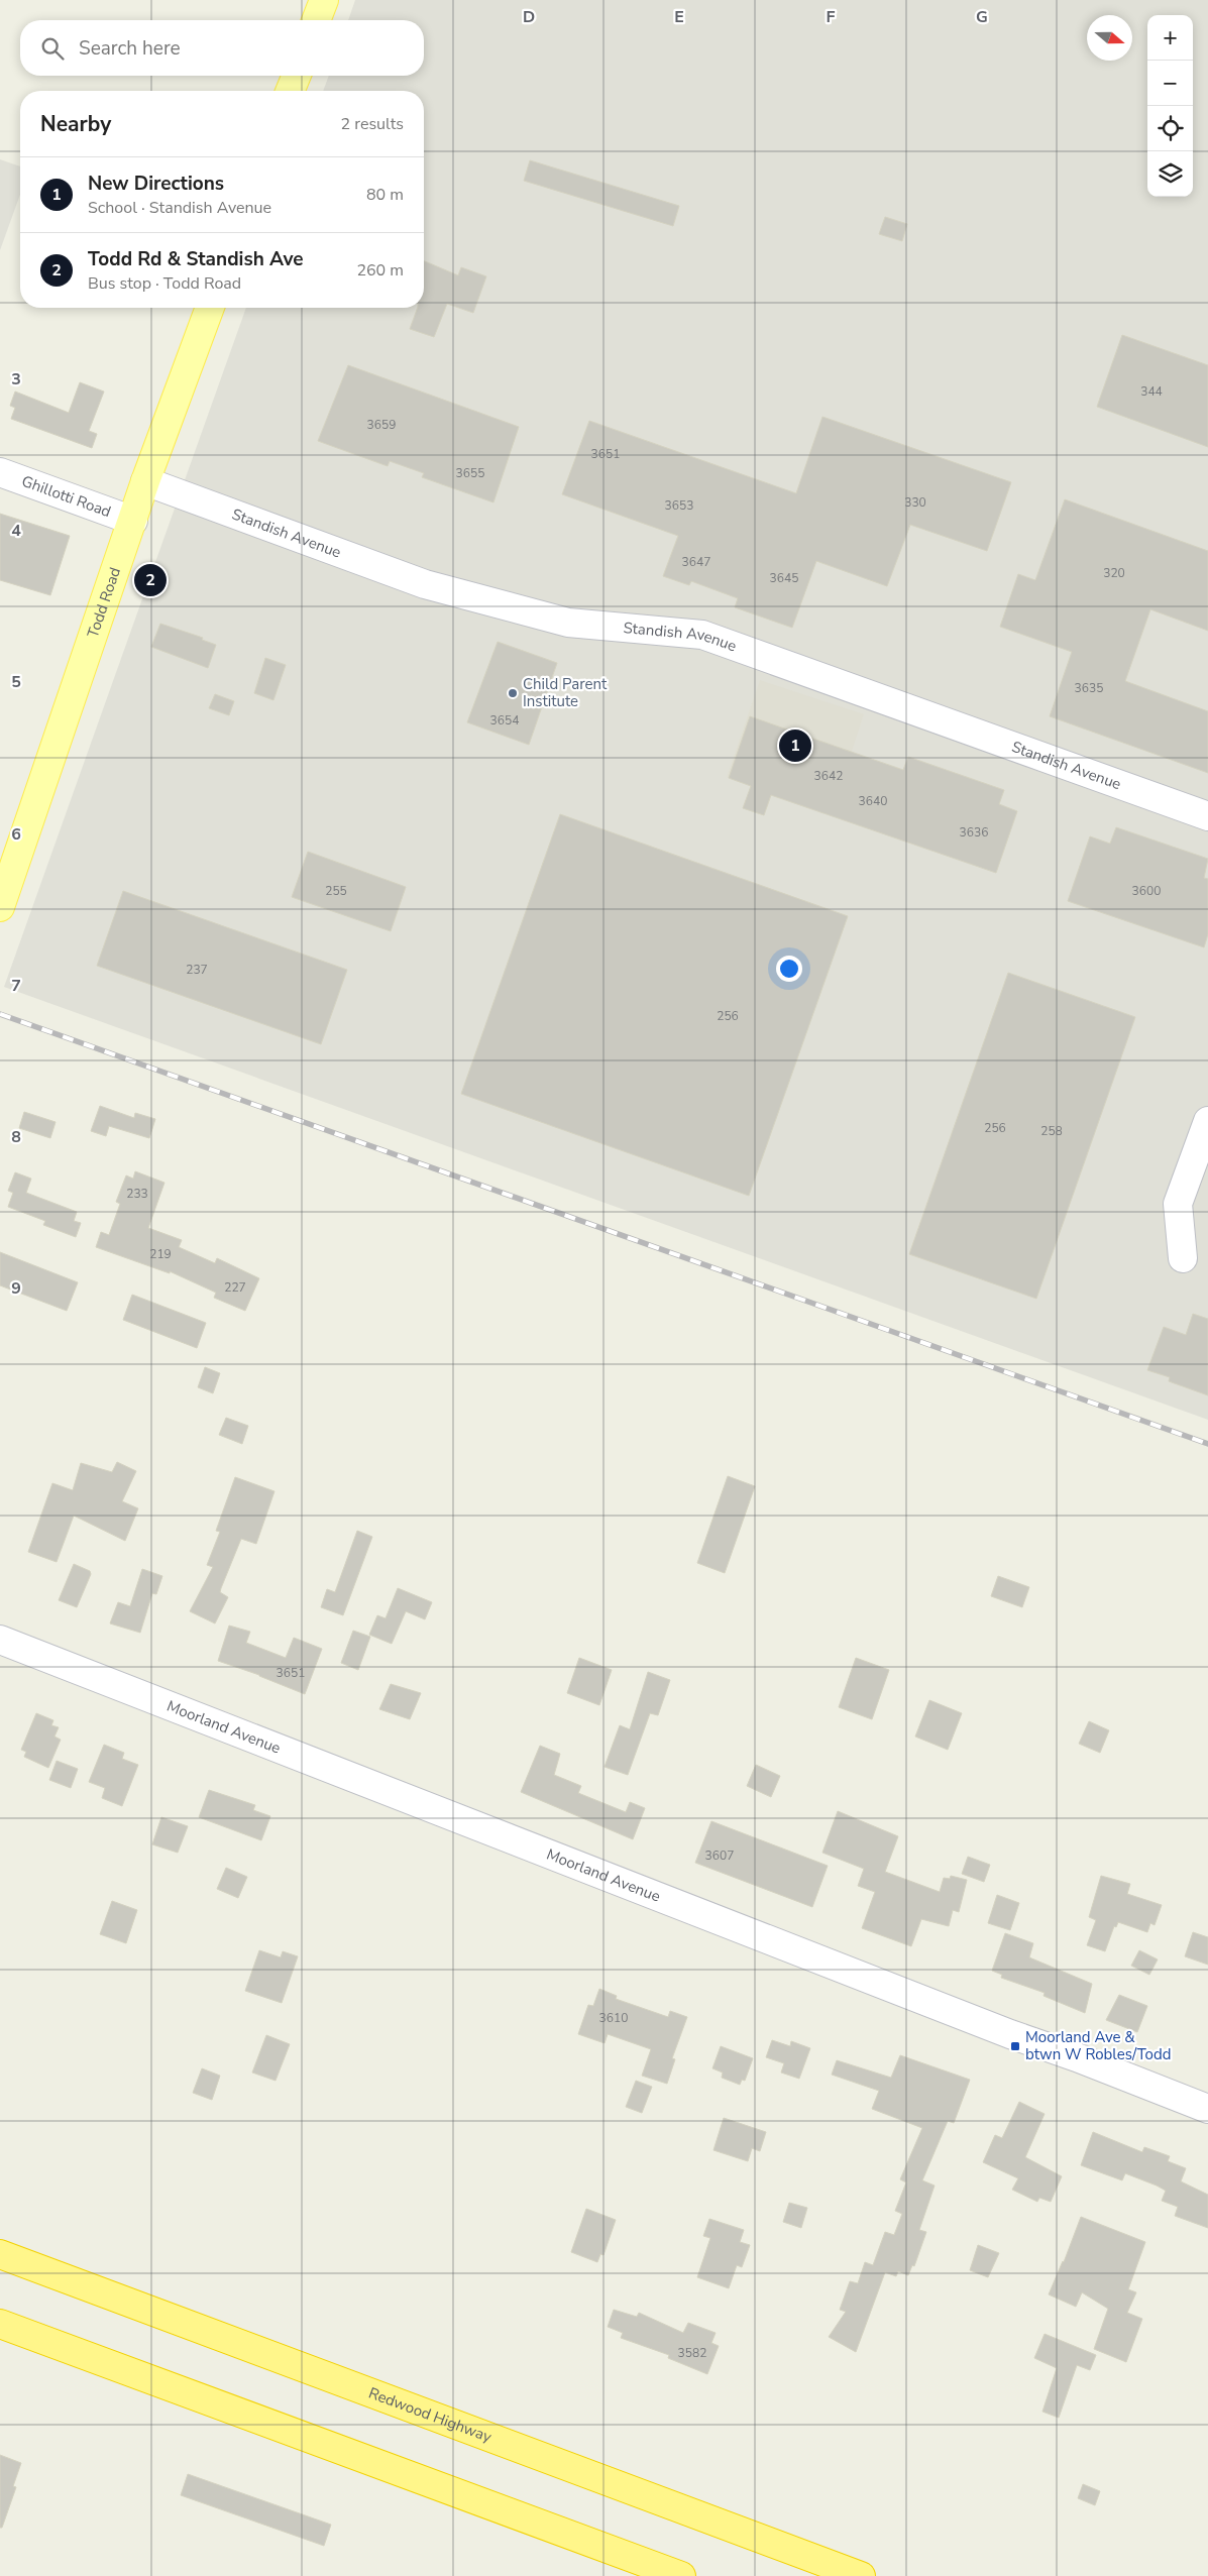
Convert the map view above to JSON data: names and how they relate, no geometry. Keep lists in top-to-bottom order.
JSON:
{
  "streets": {
    "highway": ["Redwood Highway"],
    "main road": ["Todd Road"],
    "street": ["Ghillotti Road", "Standish Avenue", "Moorland Avenue"]
  },
  "crossings": [
    ["Ghillotti Road", "Todd Road"],
    ["Standish Avenue", "Todd Road"]
  ],
  "places": {
    "other": ["Child Parent Institute"],
    "transit": ["Moorland Ave & btwn W Robles/Todd"]
  },
  "house_numbers": [
    "344",
    "3659",
    "3651",
    "3655",
    "330",
    "3653",
    "3647",
    "320",
    "3645",
    "3635",
    "3654",
    "3642",
    "3640",
    "3636",
    "255",
    "3600",
    "237",
    "256",
    "256",
    "258",
    "233",
    "219",
    "227",
    "3651",
    "3607",
    "3610",
    "3582"
  ],
  "north": "right",
  "page": {
    "map_buttons": ["+", "−"],
    "search": "Search here",
    "heading": ["Nearby", "2 results"],
    "list": [
      {
        "mark": "1",
        "name": "New Directions",
        "note": "School · Standish Avenue",
        "value": "80 m"
      },
      {
        "mark": "2",
        "name": "Todd Rd & Standish Ave",
        "note": "Bus stop · Todd Road",
        "value": "260 m"
      }
    ],
    "pins": ["2", "1"]
  },
  "grid": {
    "columns": [
      "D",
      "E",
      "F",
      "G"
    ],
    "rows": [
      "3",
      "4",
      "5",
      "6",
      "7",
      "8",
      "9"
    ]
  }
}
